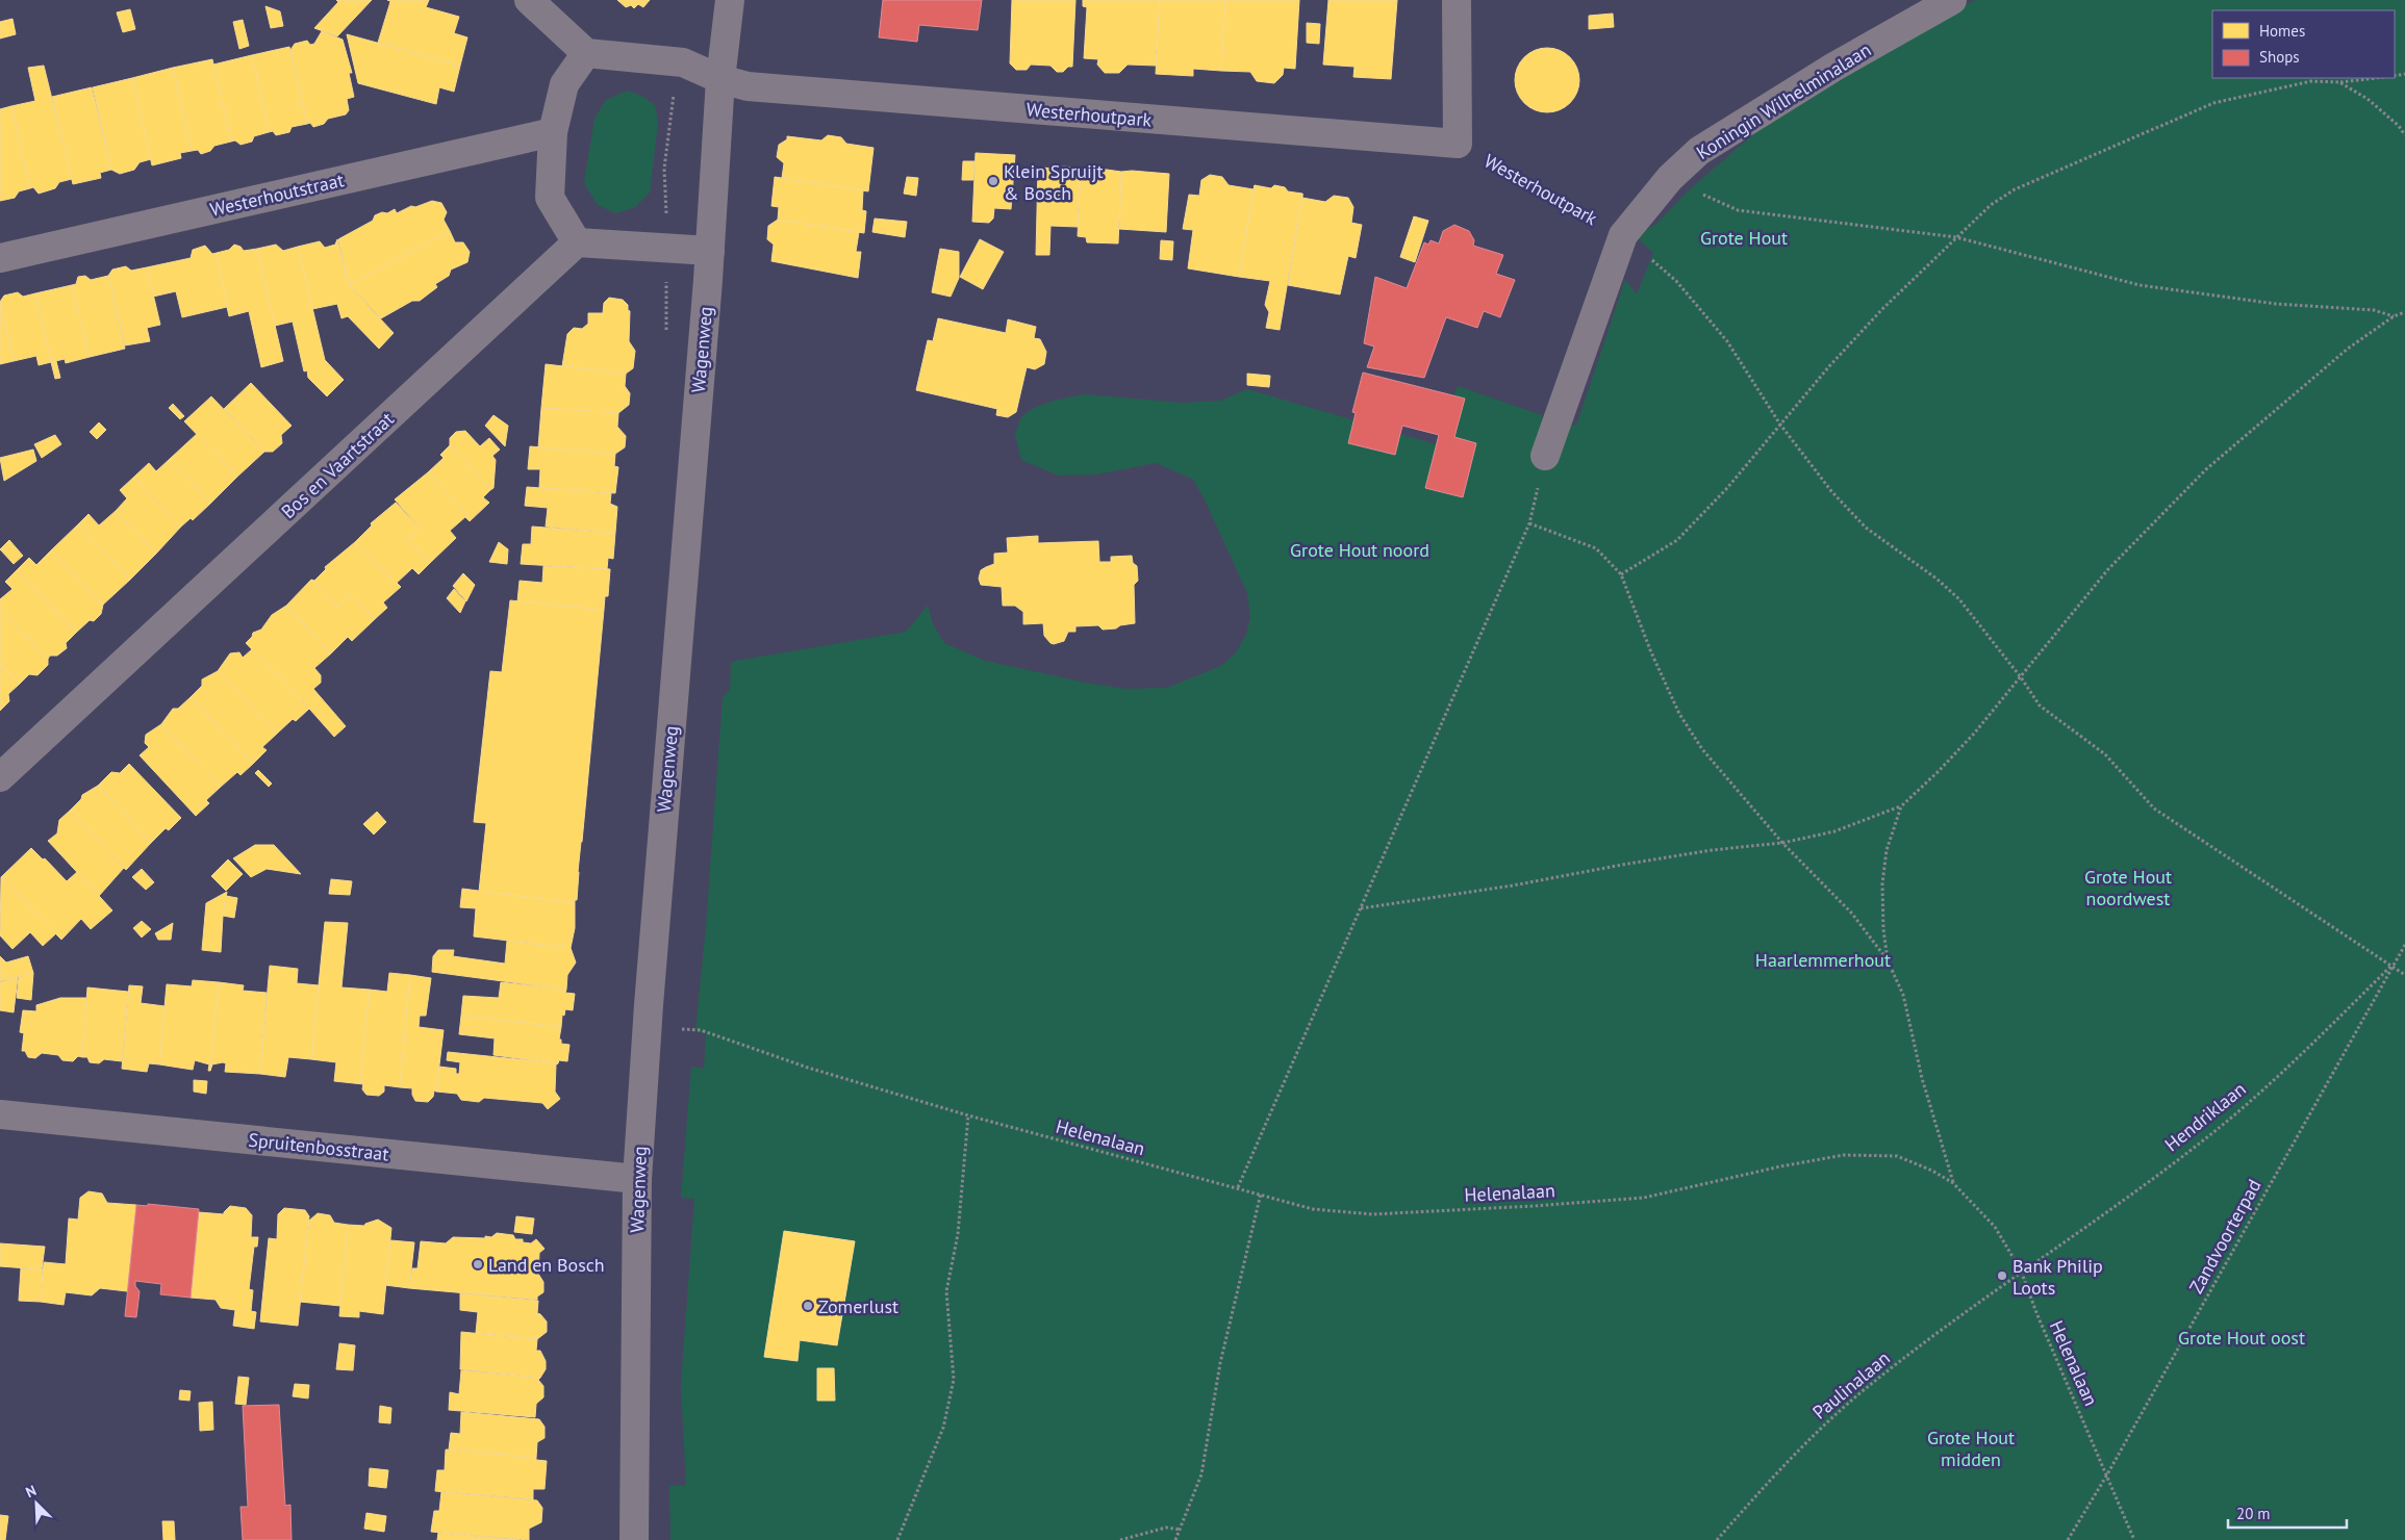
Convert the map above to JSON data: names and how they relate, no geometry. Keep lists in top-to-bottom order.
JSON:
{
  "streets": {
    "street": [
      "Koningin Wilhelminalaan",
      "Westerhoutpark",
      "Westerhoutstraat",
      "Wagenweg",
      "Bos en Vaartstraat",
      "Spruitenbosstraat"
    ],
    "path": [
      "Hendriklaan",
      "Helenalaan",
      "Zandvoorterpad",
      "Paulinalaan"
    ]
  },
  "crossings": [
    ["Koningin Wilhelminalaan", "Westerhoutpark"],
    ["Westerhoutpark", "Wagenweg"],
    ["Westerhoutpark", "Hendriklaan"],
    ["Westerhoutpark", "Zandvoorterpad"],
    ["Wagenweg", "Spruitenbosstraat"],
    ["Hendriklaan", "Helenalaan"],
    ["Hendriklaan", "Zandvoorterpad"],
    ["Hendriklaan", "Paulinalaan"],
    ["Helenalaan", "Zandvoorterpad"],
    ["Helenalaan", "Paulinalaan"]
  ],
  "parks": [
    "Grote Hout",
    "Grote Hout noord",
    "Grote Hout noordwest",
    "Haarlemmerhout",
    "Grote Hout oost",
    "Grote Hout midden"
  ],
  "places": [
    "Klein Spruijt & Bosch",
    "Land en Bosch",
    "Bank Philip Loots",
    "Zomerlust"
  ],
  "legend": ["Homes", "Shops"],
  "scale_bar": "20 m",
  "north": "top left"
}
